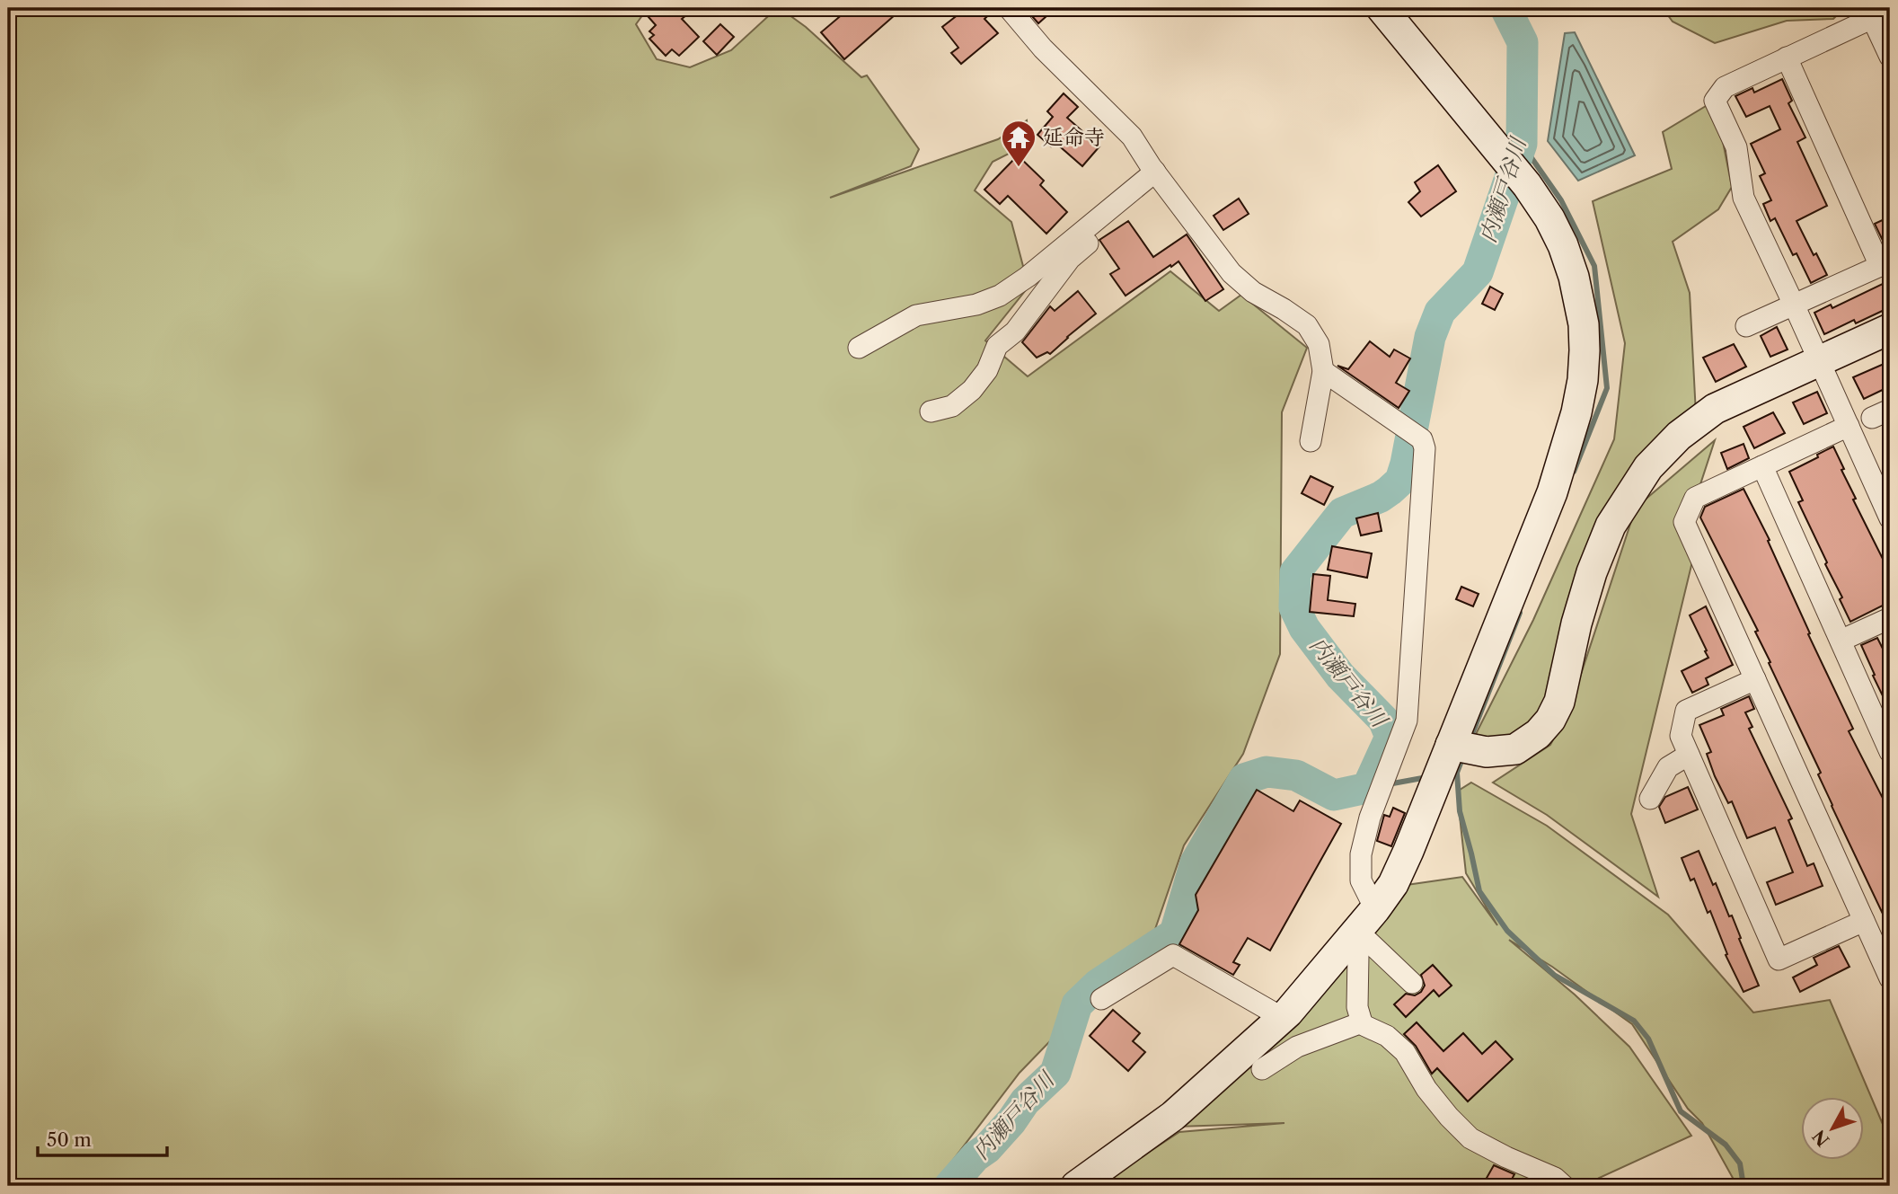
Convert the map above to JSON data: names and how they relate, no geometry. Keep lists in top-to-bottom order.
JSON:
{
  "water": ["内瀬戸谷川"],
  "places": {
    "temple": ["延命寺"]
  },
  "scale_bar": "50 m",
  "north": "bottom left"
}
